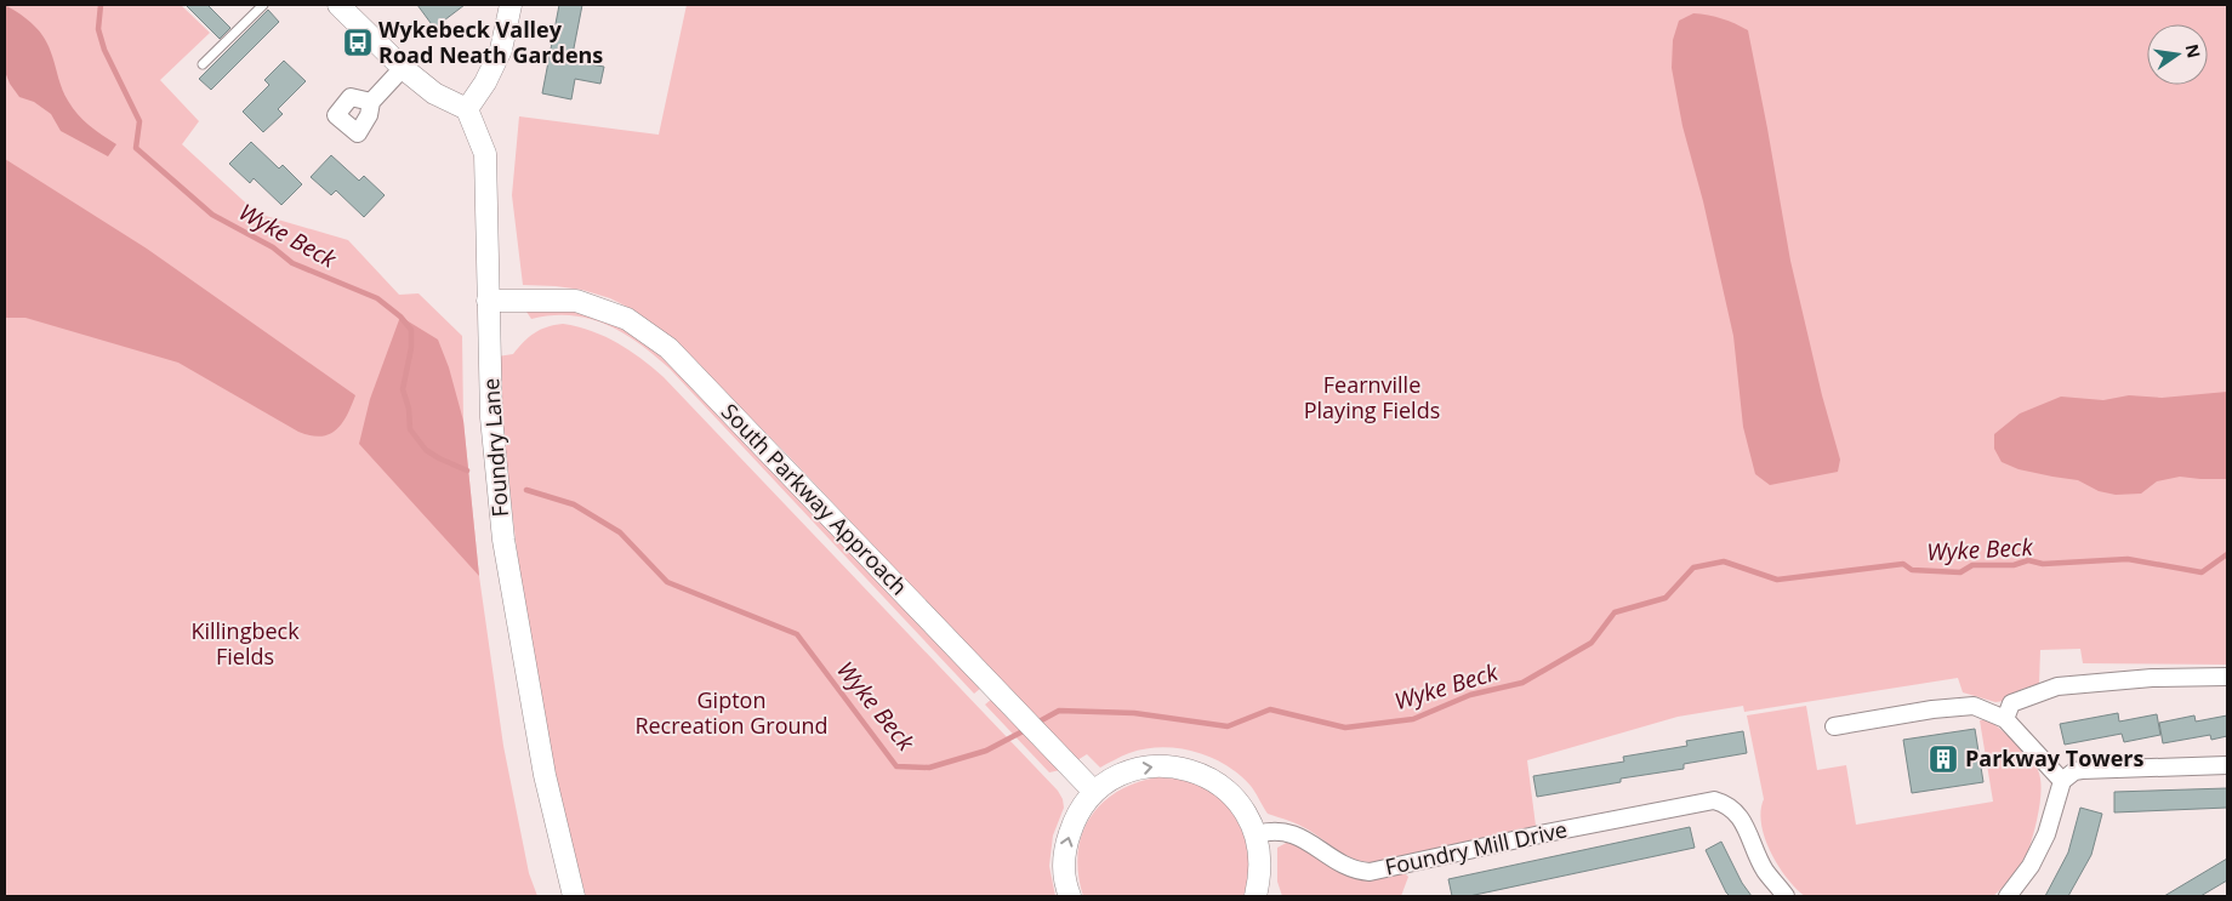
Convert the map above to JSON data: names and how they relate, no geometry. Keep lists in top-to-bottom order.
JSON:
{
  "streets": {
    "street": ["Foundry Lane", "South Parkway Approach", "Foundry Mill Drive"]
  },
  "crossings": [
    ["Foundry Lane", "South Parkway Approach"]
  ],
  "water": ["Wyke Beck"],
  "parks": ["Fearnville Playing Fields", "Killingbeck Fields", "Gipton Recreation Ground"],
  "places": {
    "bus stop": ["Wykebeck Valley Road Neath Gardens"],
    "building": ["Parkway Towers"]
  },
  "north": "right"
}
